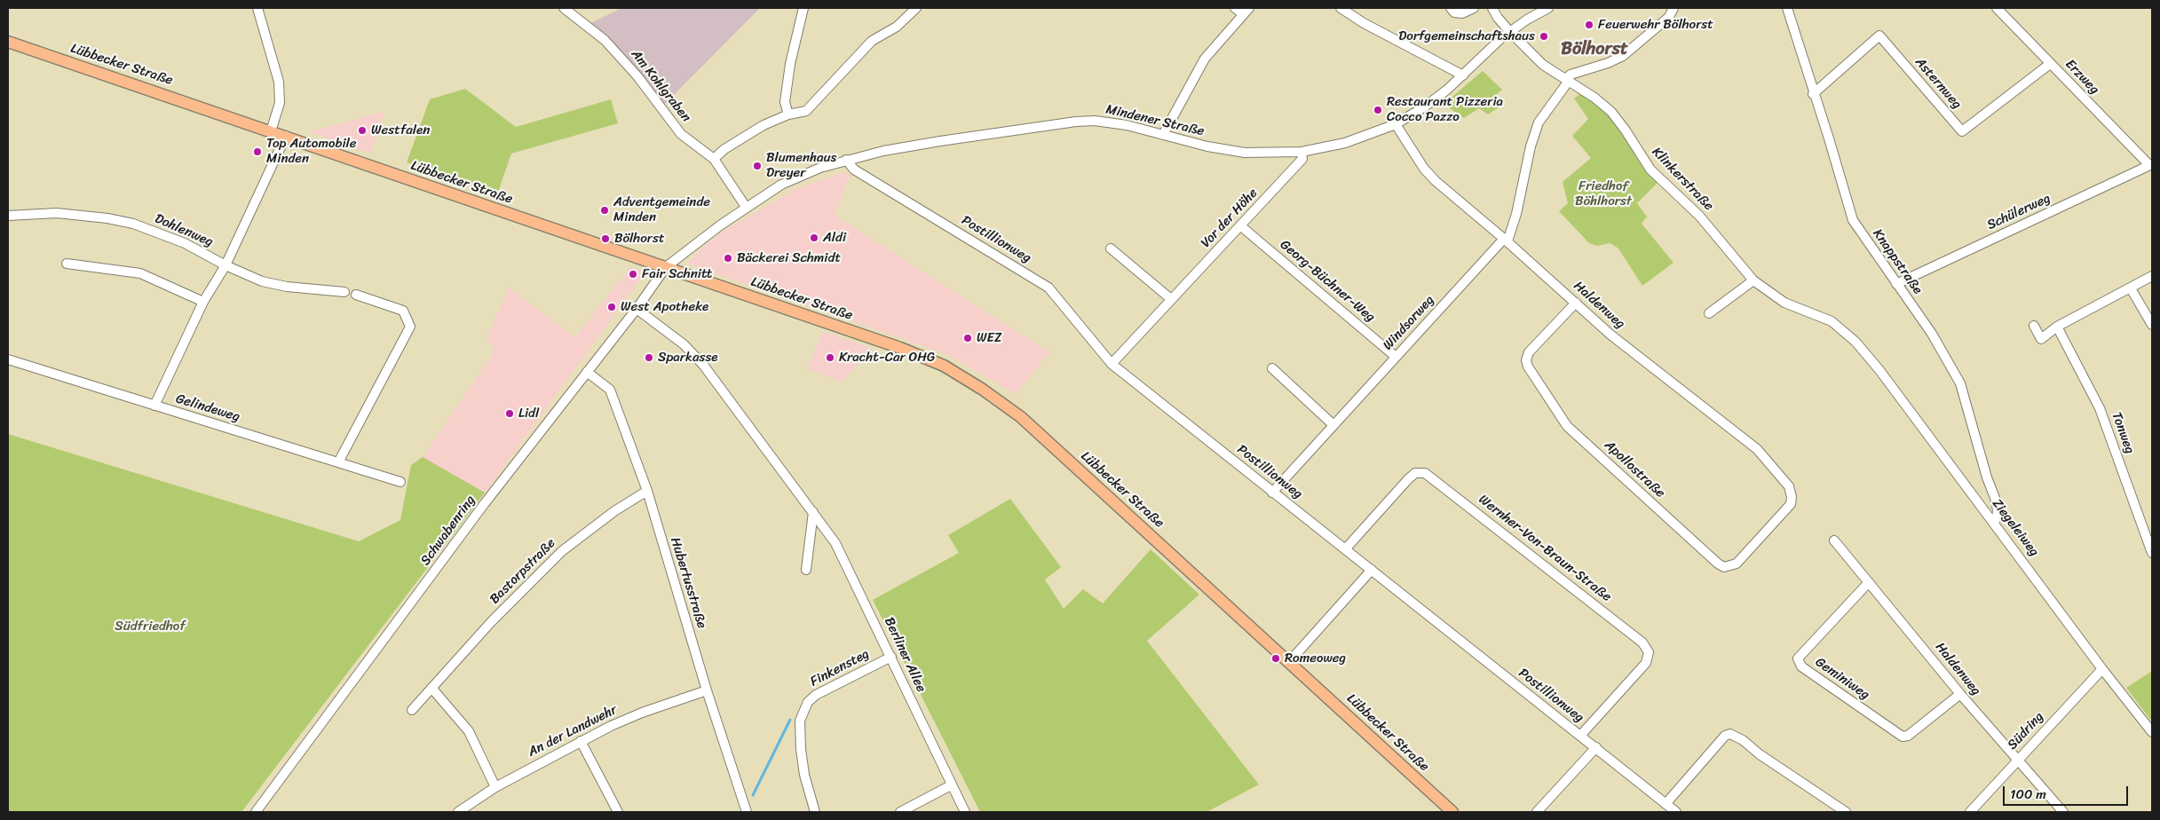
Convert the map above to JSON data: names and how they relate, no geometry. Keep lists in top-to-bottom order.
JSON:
{
  "streets": {
    "main road": ["Lübbecker Straße"],
    "street": [
      "Erzweg",
      "Asternweg",
      "Am Kohlgraben",
      "Mindener Straße",
      "Klinkerstraße",
      "Schülerweg",
      "Vor der Höhe",
      "Dohlenweg",
      "Postillionweg",
      "Knappstraße",
      "Georg-Büchner-Weg",
      "Haldenweg",
      "Windsorweg",
      "Gelindeweg",
      "Tonweg",
      "Apollostraße",
      "Ziegeleiweg",
      "Schwabenring",
      "Wernher-Von-Braun-Straße",
      "Bastorpstraße",
      "Hubertusstraße",
      "Berliner Allee",
      "Finkensteg",
      "Geminiweg",
      "An der Landwehr",
      "Südring"
    ]
  },
  "crossings": [
    ["Lübbecker Straße", "Mindener Straße"],
    ["Lübbecker Straße", "Schwabenring"],
    ["Erzweg", "Asternweg"],
    ["Erzweg", "Schülerweg"],
    ["Asternweg", "Knappstraße"],
    ["Am Kohlgraben", "Mindener Straße"],
    ["Mindener Straße", "Klinkerstraße"],
    ["Mindener Straße", "Vor der Höhe"],
    ["Mindener Straße", "Postillionweg"],
    ["Mindener Straße", "Haldenweg"],
    ["Mindener Straße", "Schwabenring"],
    ["Klinkerstraße", "Windsorweg"],
    ["Klinkerstraße", "Ziegeleiweg"],
    ["Schülerweg", "Knappstraße"],
    ["Vor der Höhe", "Postillionweg"],
    ["Vor der Höhe", "Georg-Büchner-Weg"],
    ["Postillionweg", "Windsorweg"],
    ["Postillionweg", "Wernher-Von-Braun-Straße"],
    ["Knappstraße", "Ziegeleiweg"],
    ["Georg-Büchner-Weg", "Windsorweg"],
    ["Haldenweg", "Windsorweg"],
    ["Haldenweg", "Apollostraße"],
    ["Haldenweg", "Geminiweg"],
    ["Haldenweg", "Südring"],
    ["Ziegeleiweg", "Südring"],
    ["Schwabenring", "Hubertusstraße"],
    ["Schwabenring", "Berliner Allee"],
    ["Bastorpstraße", "Hubertusstraße"],
    ["Hubertusstraße", "An der Landwehr"],
    ["Berliner Allee", "Finkensteg"]
  ],
  "districts": ["Bölhorst"],
  "parks": ["Friedhof Böhlhorst", "Südfriedhof"],
  "places": [
    "Feuerwehr Bölhorst",
    "Dorfgemeinschaftshaus",
    "Restaurant Pizzeria Cocco Pazzo",
    "Westfalen",
    "Top Automobile Minden",
    "Blumenhaus Dreyer",
    "Adventgemeinde Minden",
    "Aldi",
    "Bölhorst",
    "Bäckerei Schmidt",
    "Fair Schnitt",
    "West Apotheke",
    "WEZ",
    "Sparkasse",
    "Kracht-Car OHG",
    "Lidl",
    "Romeoweg"
  ],
  "scale_bar": "100 m"
}
